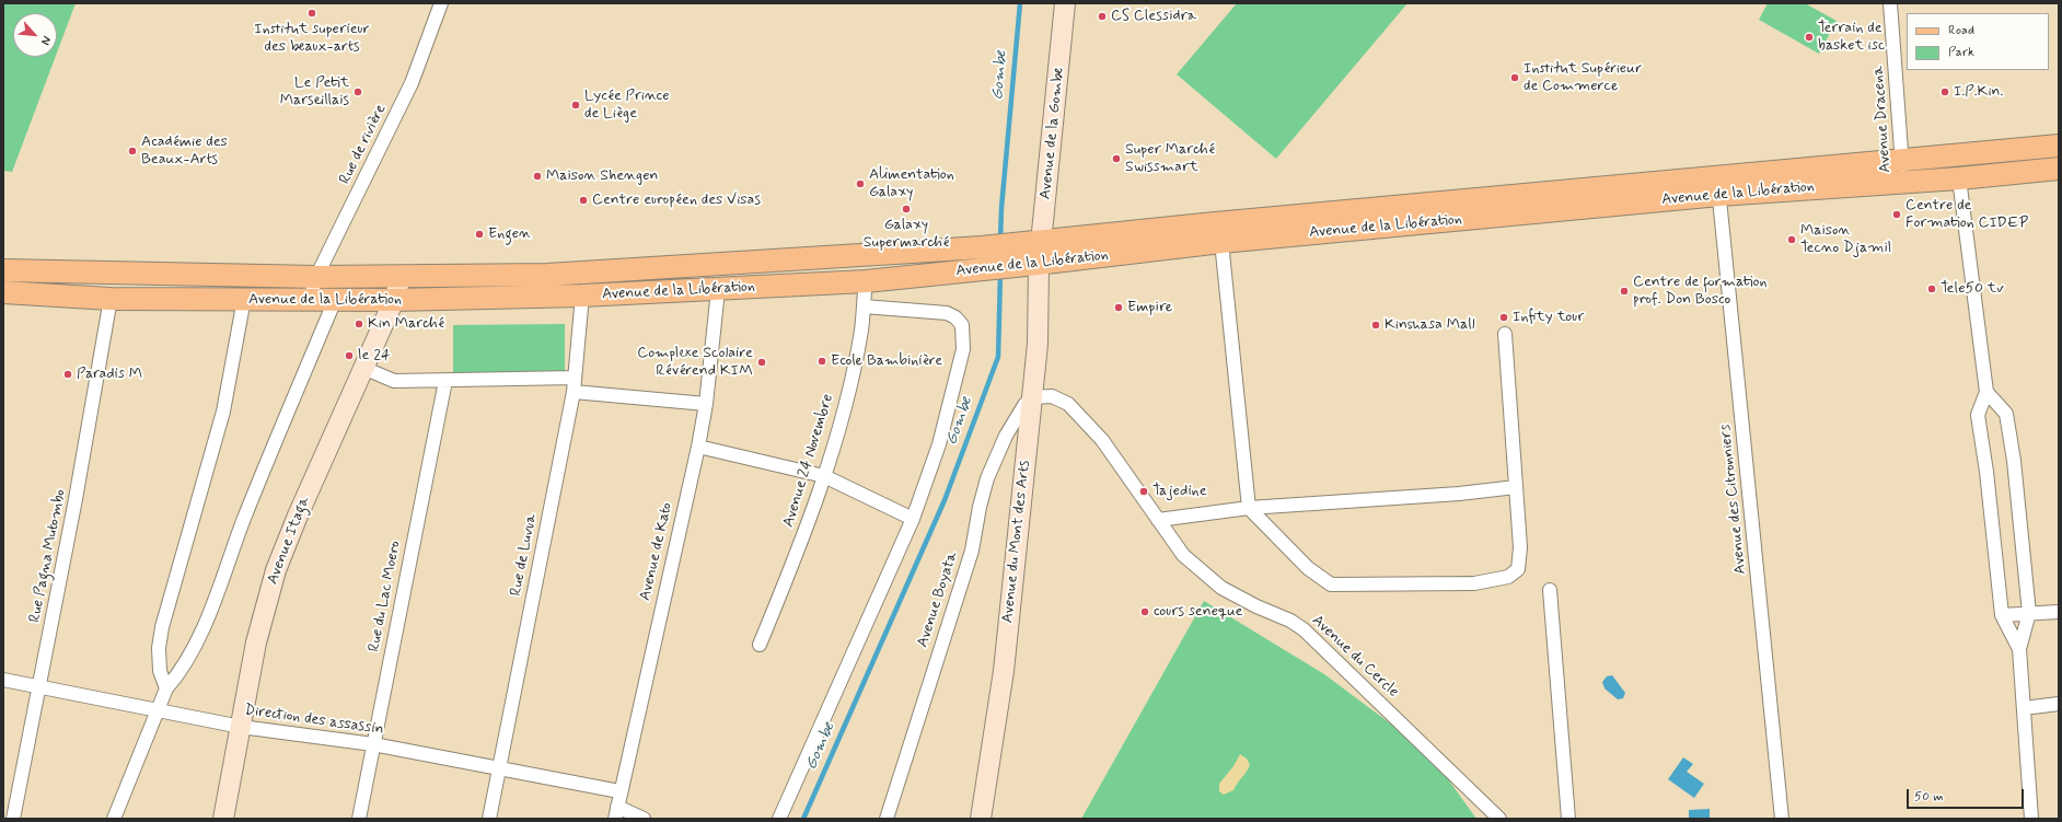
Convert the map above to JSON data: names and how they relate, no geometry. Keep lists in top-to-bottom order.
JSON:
{
  "streets": {
    "main road": ["Avenue de la Libération"],
    "street": [
      "Avenue Dracena",
      "Avenue de la Gombe",
      "Rue de rivière",
      "Avenue 24 Novembre",
      "Avenue des Citronniers",
      "Avenue Itaga",
      "Avenue du Mont des Arts",
      "Avenue de Kato",
      "Rue de Luvua",
      "Rue Pagna Mutombo",
      "Rue du Lac Moero",
      "Avenue Boyata",
      "Avenue du Cercle",
      "Direction des assassin"
    ]
  },
  "crossings": [
    ["Avenue Dracena", "Avenue de la Libération"],
    ["Avenue de la Gombe", "Avenue de la Libération"],
    ["Avenue de la Gombe", "Avenue du Mont des Arts"],
    ["Rue de rivière", "Avenue de la Libération"],
    ["Avenue de la Libération", "Avenue 24 Novembre"],
    ["Avenue de la Libération", "Avenue des Citronniers"],
    ["Avenue de la Libération", "Avenue Itaga"],
    ["Avenue de la Libération", "Avenue du Mont des Arts"],
    ["Avenue de la Libération", "Avenue de Kato"],
    ["Avenue de la Libération", "Rue de Luvua"],
    ["Avenue de la Libération", "Rue Pagna Mutombo"],
    ["Avenue Itaga", "Direction des assassin"],
    ["Avenue du Mont des Arts", "Avenue Boyata"],
    ["Avenue du Mont des Arts", "Avenue du Cercle"],
    ["Avenue de Kato", "Direction des assassin"],
    ["Rue de Luvua", "Direction des assassin"],
    ["Rue Pagna Mutombo", "Direction des assassin"],
    ["Rue du Lac Moero", "Direction des assassin"],
    ["Avenue Boyata", "Avenue du Cercle"]
  ],
  "water": ["Gombe"],
  "places": [
    "Institut superieur des beaux-arts",
    "CS Clessidra",
    "Terrain de basket isc",
    "Institut Supérieur de Commerce",
    "Le Petit Marseillais",
    "I.P.Kin.",
    "Lycée Prince de Liège",
    "Académie des Beaux-Arts",
    "Super Marché Swissmart",
    "Maison Shengen",
    "Alimentation Galaxy",
    "Centre européen des Visas",
    "Galaxy Supermarché",
    "Centre de Formation CIDEP",
    "Engen",
    "Maison Tecno Djamil",
    "Tele50 tv",
    "Centre de formation prof. Don Bosco",
    "Empire",
    "Infity tour",
    "Kin Marché",
    "Kinshasa Mall",
    "le 24",
    "Ecole Bambinière",
    "Complexe Scolaire Révérend KIM",
    "Paradis M",
    "Tajedine",
    "cours seneque"
  ],
  "legend": ["Road", "Park"],
  "scale_bar": "50 m",
  "north": "bottom right"
}
